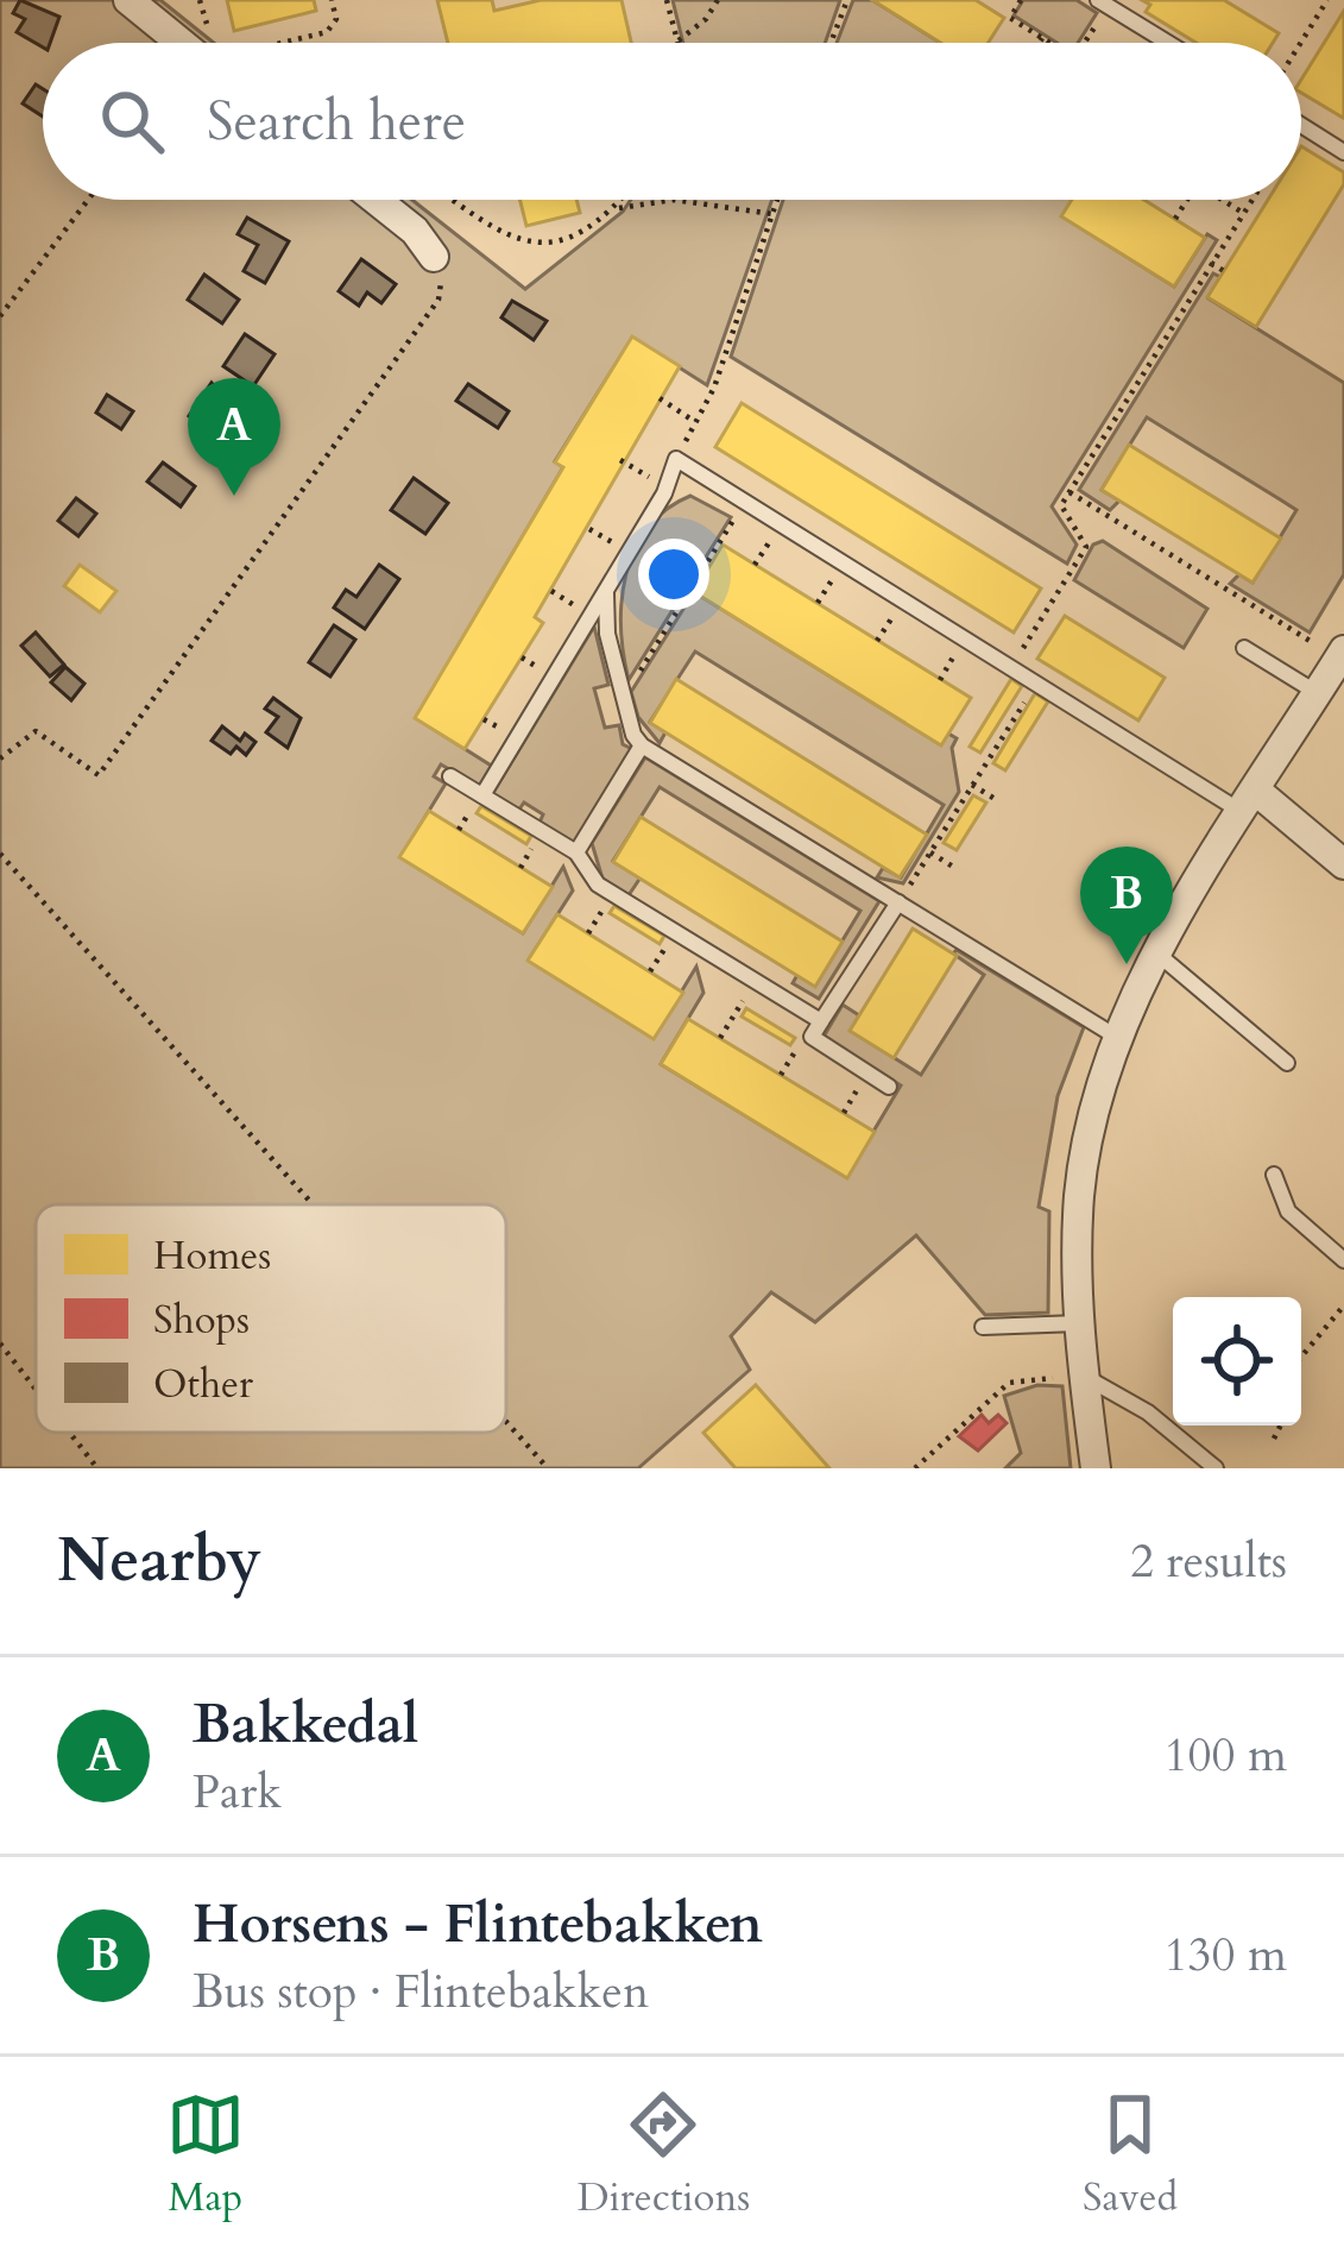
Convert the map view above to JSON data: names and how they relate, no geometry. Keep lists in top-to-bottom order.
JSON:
{
  "legend": ["Homes", "Shops", "Other"],
  "page": {
    "search": "Search here",
    "pins": ["A", "B"],
    "heading": ["Nearby", "2 results"],
    "list": [
      {
        "mark": "A",
        "name": "Bakkedal",
        "note": "Park",
        "value": "100 m"
      },
      {
        "mark": "B",
        "name": "Horsens - Flintebakken",
        "note": "Bus stop · Flintebakken",
        "value": "130 m"
      }
    ],
    "nav": ["Map", "Directions", "Saved"]
  }
}
